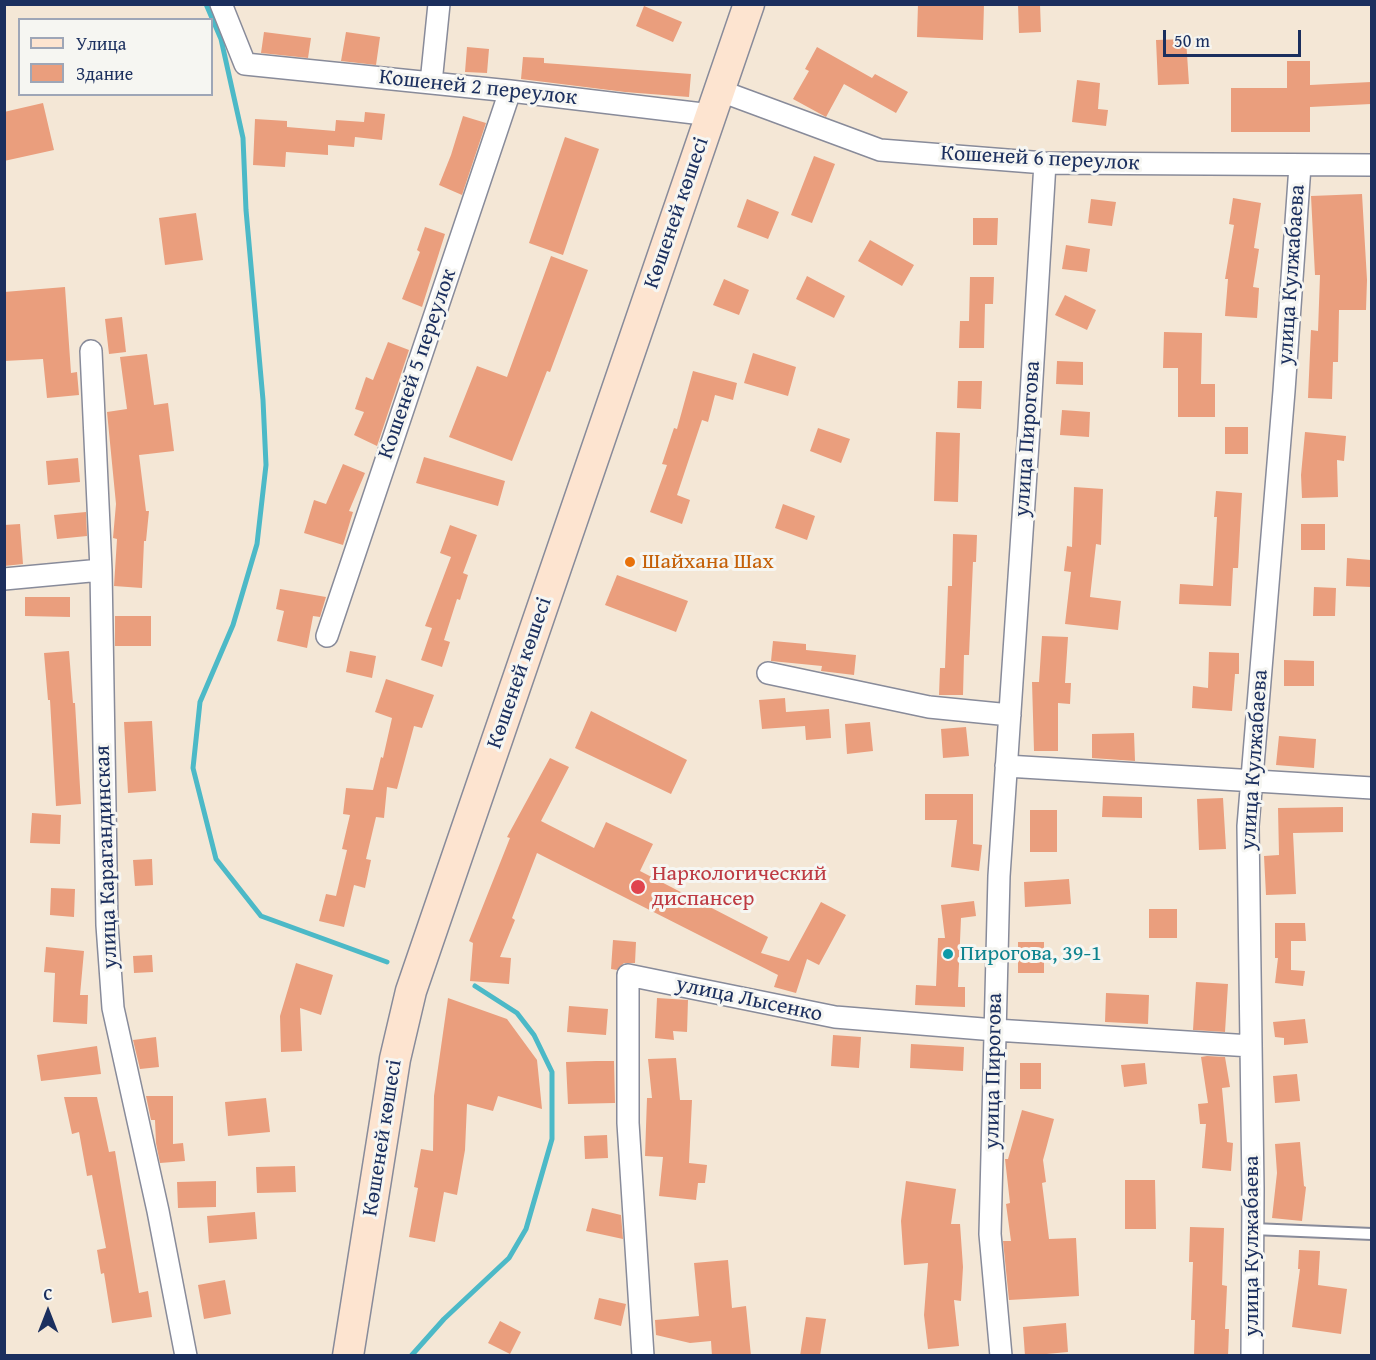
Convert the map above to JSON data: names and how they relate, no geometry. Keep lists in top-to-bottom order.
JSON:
{
  "streets": {
    "main road": ["Көшеней көшесі"],
    "street": [
      "Кошеней 2 переулок",
      "Кошеней 6 переулок",
      "улица Кулжабаева",
      "Кошеней 5 переулок",
      "улица Пирогова",
      "улица Карагандинская",
      "улица Лысенко"
    ]
  },
  "crossings": [
    ["Кошеней 2 переулок", "Кошеней 6 переулок"],
    ["Кошеней 2 переулок", "Көшеней көшесі"],
    ["Кошеней 2 переулок", "Кошеней 5 переулок"],
    ["Кошеней 6 переулок", "Көшеней көшесі"],
    ["Кошеней 6 переулок", "улица Кулжабаева"],
    ["Кошеней 6 переулок", "улица Пирогова"],
    ["улица Кулжабаева", "улица Лысенко"],
    ["улица Пирогова", "улица Лысенко"]
  ],
  "places": ["Шайхана Шах", "Наркологический диспансер", "Пирогова, 39-1"],
  "legend": ["Улица", "Здание"],
  "scale_bar": "50 m",
  "north": "top"
}
